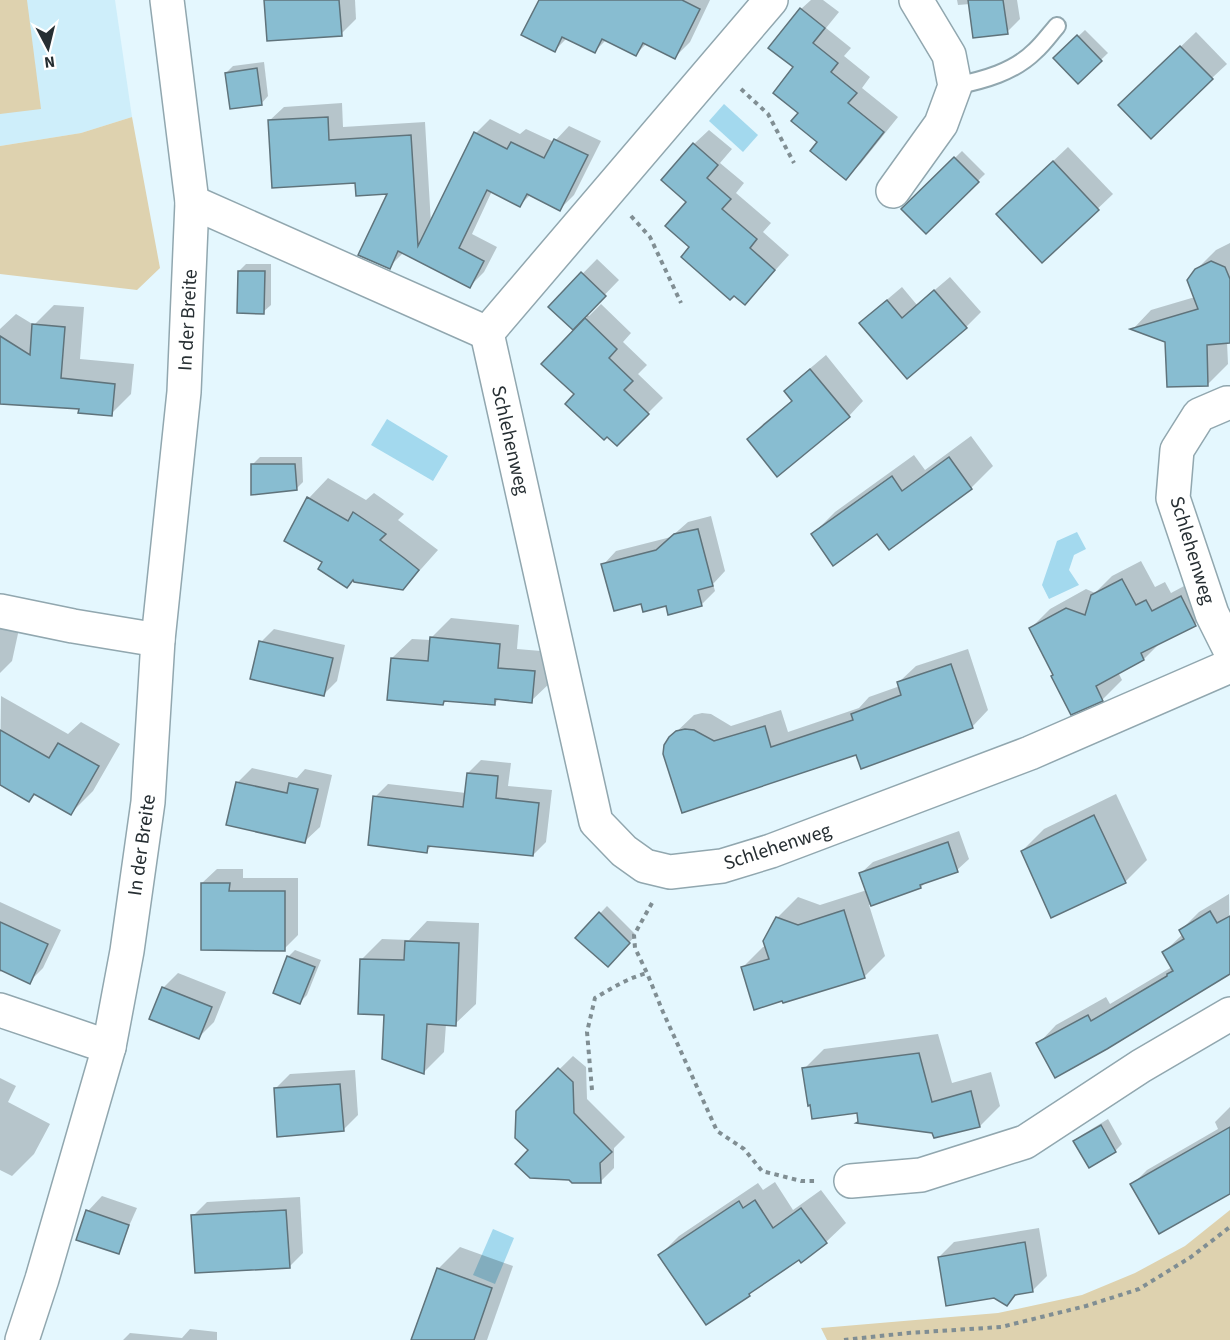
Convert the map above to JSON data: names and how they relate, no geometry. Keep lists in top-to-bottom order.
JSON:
{
  "streets": {
    "street": ["In der Breite", "Schlehenweg"]
  },
  "north": "bottom"
}
